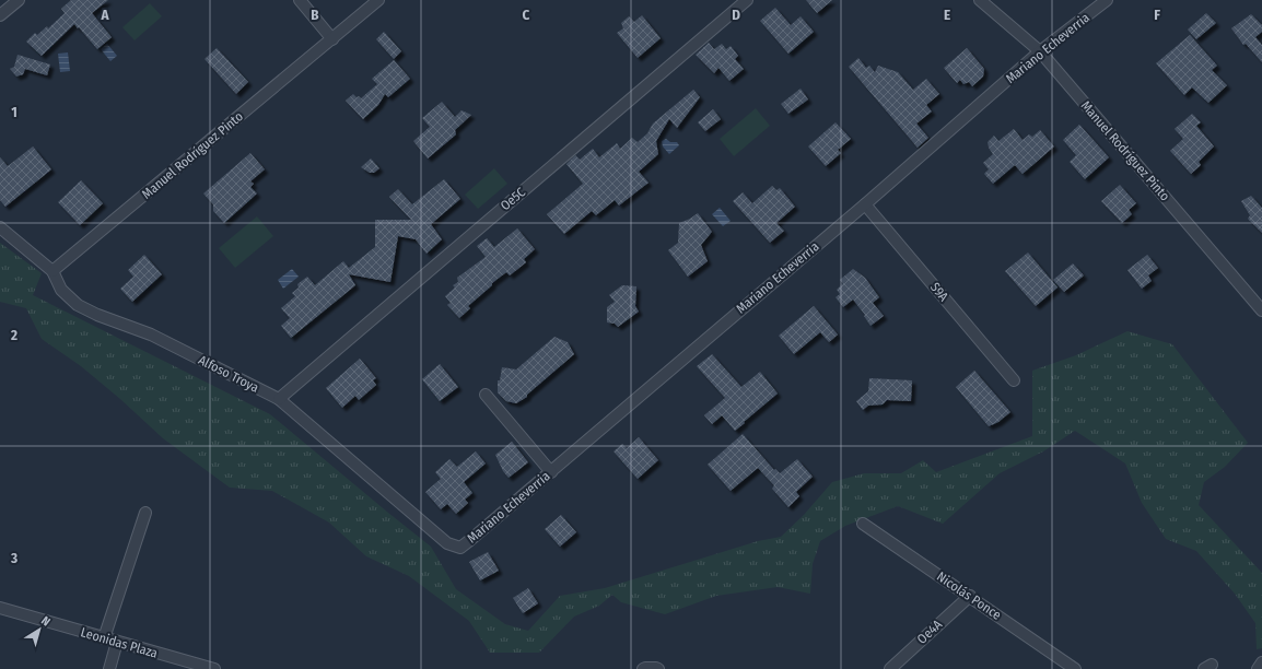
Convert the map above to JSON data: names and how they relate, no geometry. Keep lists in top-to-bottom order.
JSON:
{
  "streets": {
    "street": [
      "Mariano Echeverria",
      "Manuel Rodríguez Pinto",
      "Oe5C",
      "S9A",
      "Alfoso Troya",
      "Nicolás Ponce",
      "Oe4A",
      "Leonidas Plaza"
    ]
  },
  "crossings": [
    ["Mariano Echeverria", "Manuel Rodríguez Pinto"],
    ["Mariano Echeverria", "S9A"],
    ["Mariano Echeverria", "Alfoso Troya"],
    ["Manuel Rodríguez Pinto", "Alfoso Troya"],
    ["Oe5C", "Alfoso Troya"],
    ["Nicolás Ponce", "Oe4A"]
  ],
  "north": "top right",
  "grid": {
    "columns": [
      "A",
      "B",
      "C",
      "D",
      "E",
      "F"
    ],
    "rows": ["1", "2", "3"]
  }
}
